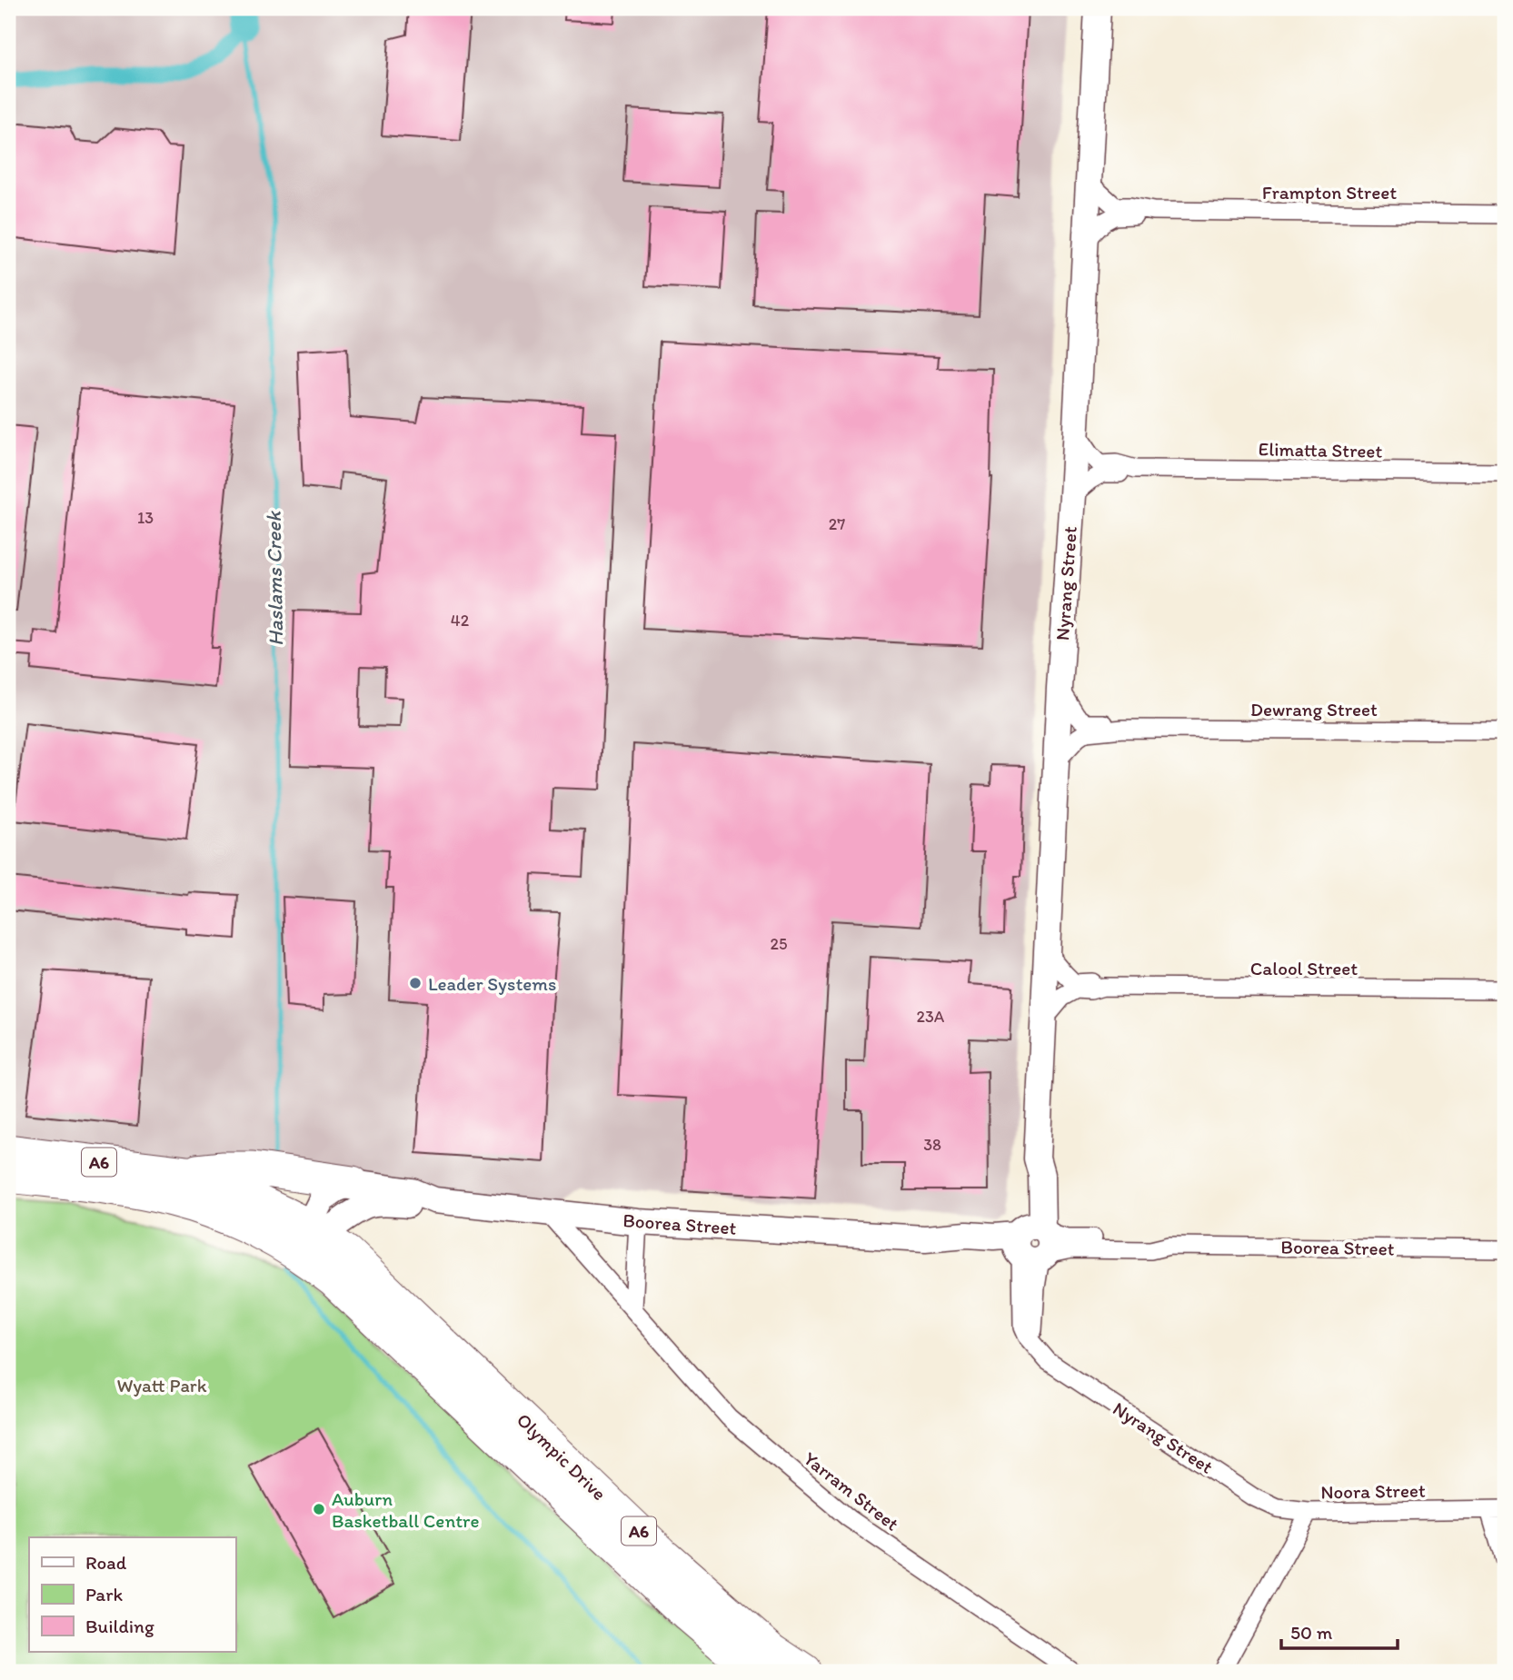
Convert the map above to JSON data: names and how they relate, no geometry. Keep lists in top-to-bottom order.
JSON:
{
  "streets": {
    "highway": ["A6", "Olympic Drive"],
    "street": [
      "Frampton Street",
      "Elimatta Street",
      "Nyrang Street",
      "Dewrang Street",
      "Calool Street",
      "Boorea Street",
      "Yarram Street",
      "Noora Street"
    ]
  },
  "crossings": [
    ["Frampton Street", "Nyrang Street"],
    ["Elimatta Street", "Nyrang Street"],
    ["Nyrang Street", "Dewrang Street"],
    ["Nyrang Street", "Calool Street"],
    ["Nyrang Street", "Boorea Street"],
    ["Nyrang Street", "Noora Street"],
    ["A6", "Boorea Street"],
    ["A6", "Olympic Drive"],
    ["Boorea Street", "Olympic Drive"],
    ["Boorea Street", "Yarram Street"]
  ],
  "water": ["Haslams Creek"],
  "parks": ["Wyatt Park"],
  "places": ["Leader Systems", "Auburn Basketball Centre"],
  "house_numbers": [
    "13",
    "27",
    "42",
    "25",
    "23A",
    "38"
  ],
  "legend": ["Road", "Park", "Building"],
  "scale_bar": "50 m"
}
